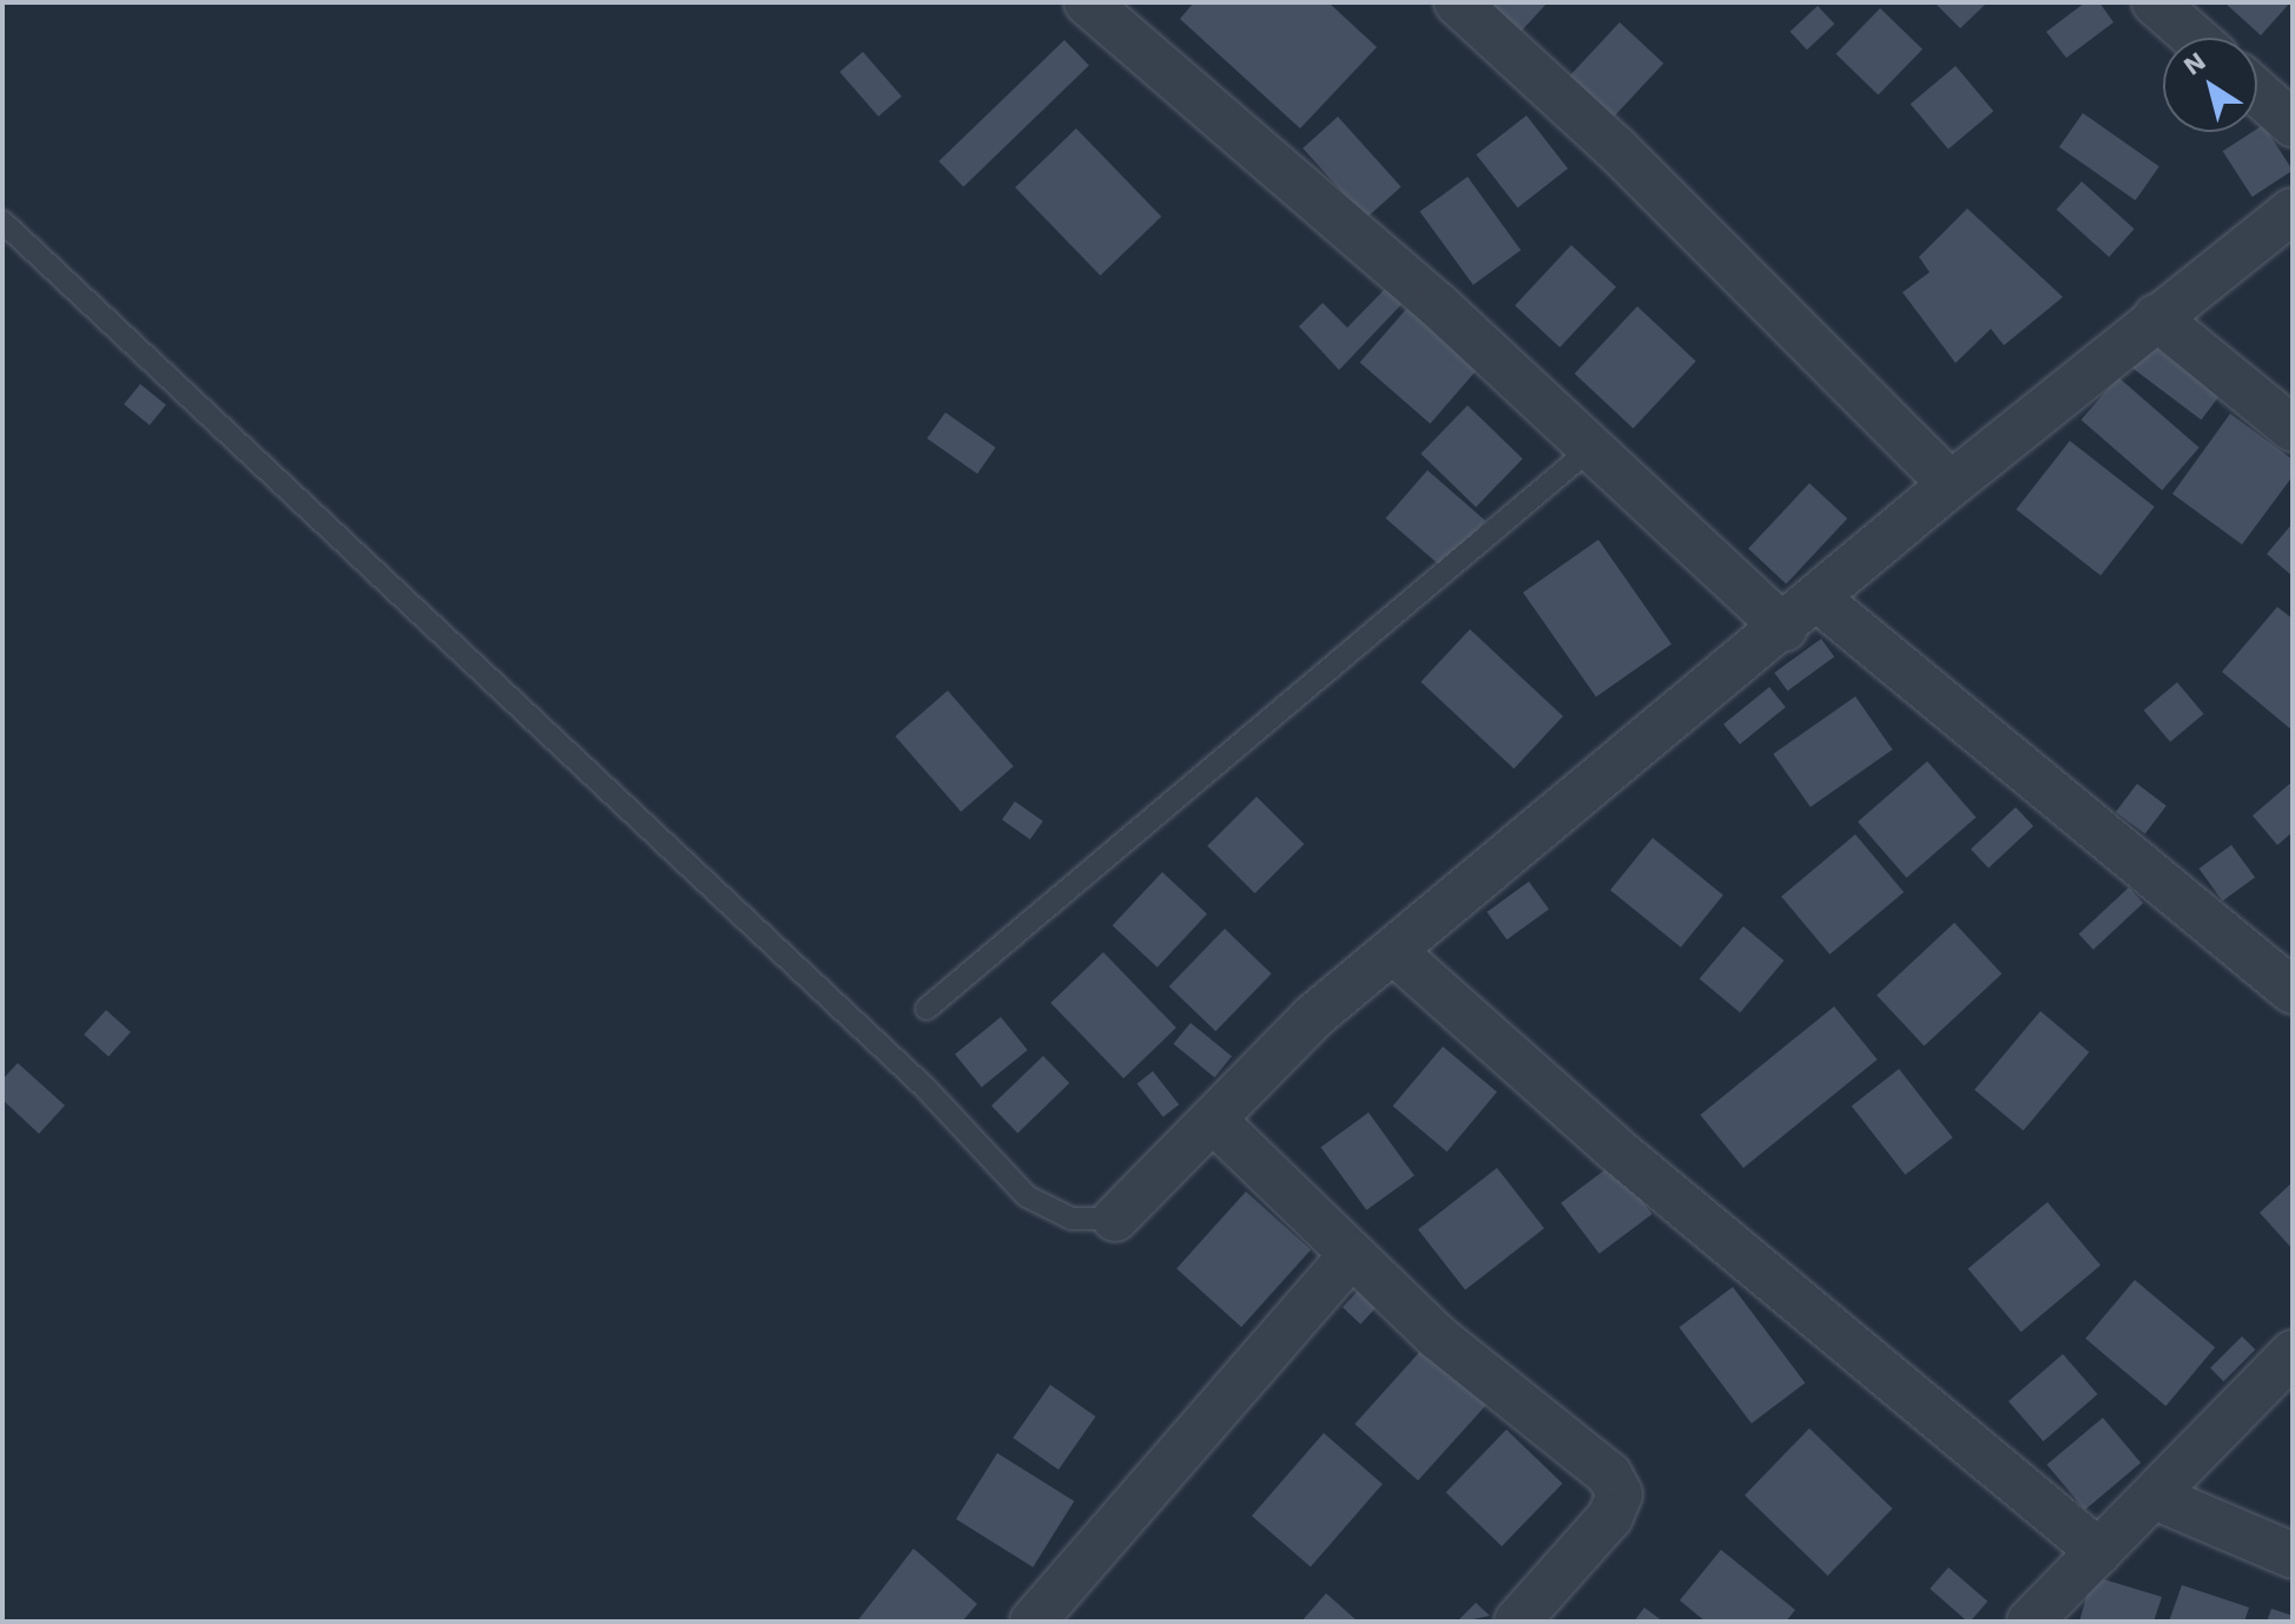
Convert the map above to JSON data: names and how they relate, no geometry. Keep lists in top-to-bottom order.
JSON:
{
  "north": "top left"
}
